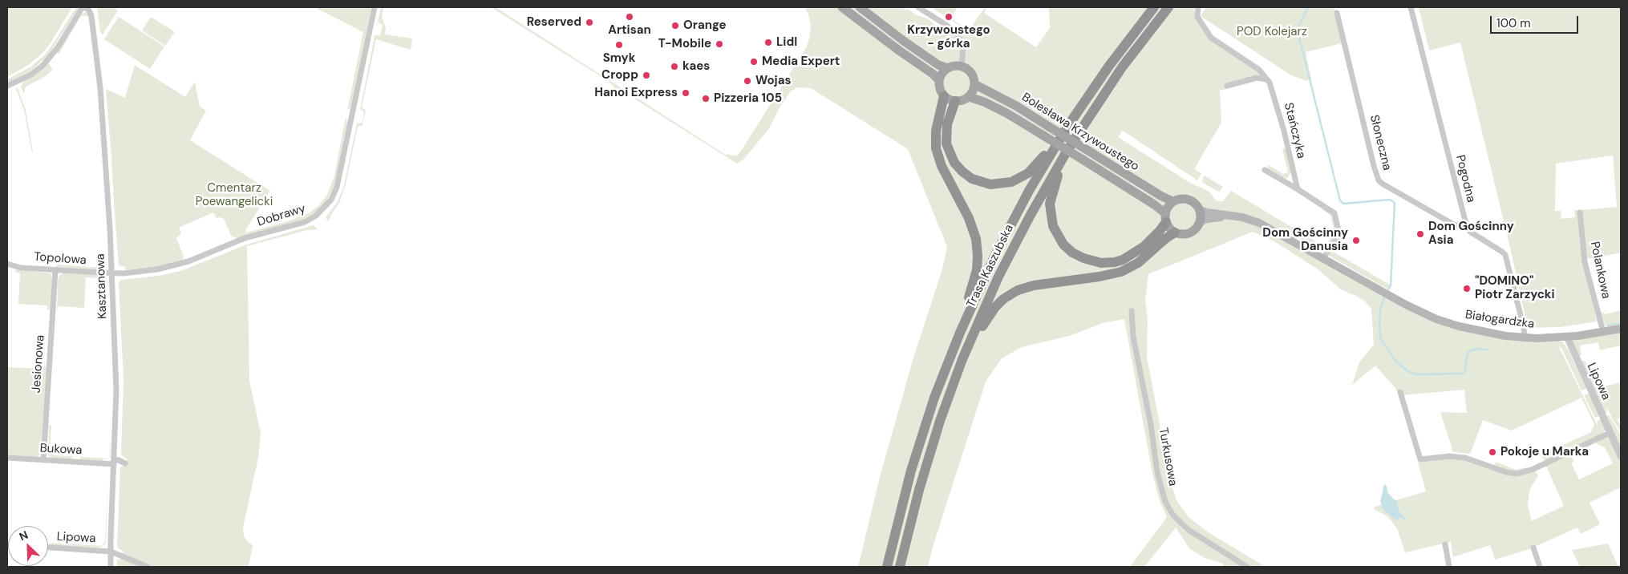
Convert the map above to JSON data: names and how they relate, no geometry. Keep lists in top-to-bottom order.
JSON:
{
  "streets": {
    "highway": ["Trasa Kaszubska"],
    "main road": ["Bolesława Krzywoustego", "Białogardzka"],
    "street": [
      "Stańczyka",
      "Słoneczna",
      "Pogodna",
      "Dobrawy",
      "Topolowa",
      "Polankowa",
      "Kasztanowa",
      "Jesionowa",
      "Lipowa",
      "Bukowa",
      "Turkusowa"
    ]
  },
  "crossings": [
    ["Słoneczna", "Pogodna"],
    ["Dobrawy", "Topolowa"],
    ["Dobrawy", "Kasztanowa"],
    ["Topolowa", "Kasztanowa"],
    ["Topolowa", "Jesionowa"],
    ["Polankowa", "Białogardzka"],
    ["Kasztanowa", "Lipowa"],
    ["Kasztanowa", "Bukowa"],
    ["Białogardzka", "Lipowa"],
    ["Jesionowa", "Bukowa"]
  ],
  "parks": ["POD Kolejarz", "Cmentarz Poewangelicki"],
  "places": [
    "Artisan",
    "Krzywoustego - górka",
    "Reserved",
    "Orange",
    "Lidl",
    "T-Mobile",
    "Smyk",
    "Media Expert",
    "kaes",
    "Cropp",
    "Wojas",
    "Hanoi Express",
    "Pizzeria 105",
    "Dom Gościnny Asia",
    "Dom Gościnny Danusia",
    "\"DOMINO\" Piotr Zarzycki",
    "Pokoje u Marka"
  ],
  "scale_bar": "100 m",
  "north": "top left"
}
